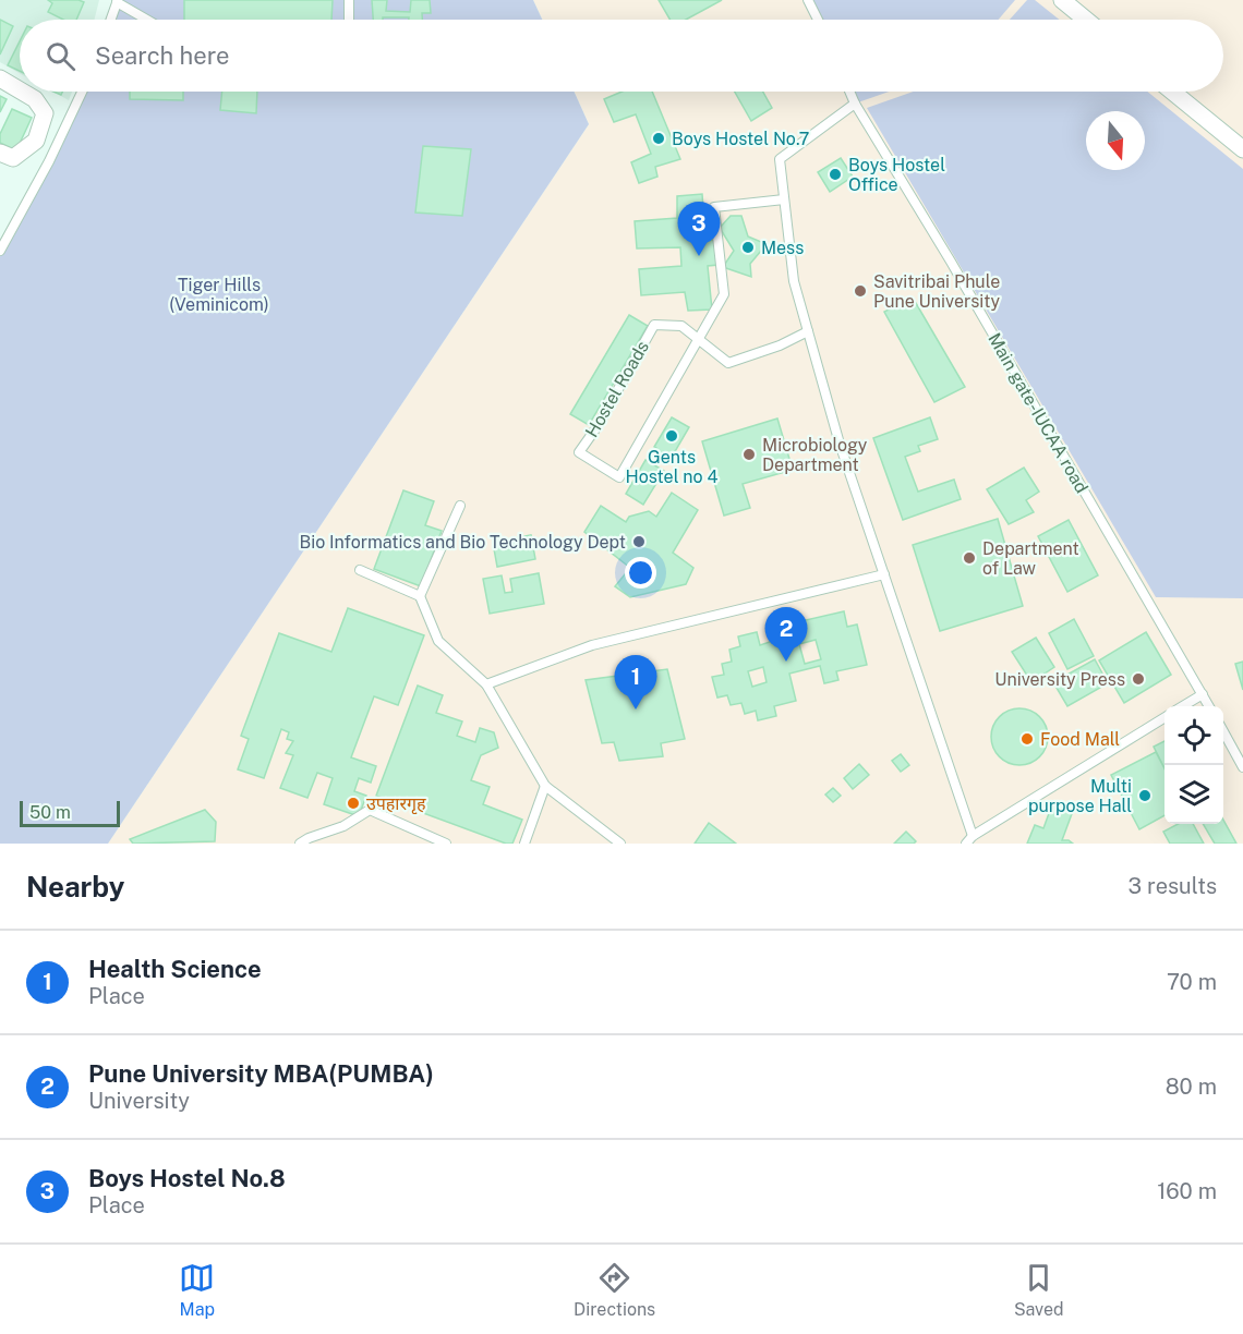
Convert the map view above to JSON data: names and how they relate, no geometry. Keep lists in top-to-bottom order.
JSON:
{
  "streets": {
    "lane": ["Hostel Roads", "Main gate-IUCAA road"]
  },
  "parks": ["Tiger Hills (Veminicom)"],
  "places": [
    "Boys Hostel No.7",
    "Boys Hostel Office",
    "Mess",
    "Savitribai Phule Pune University",
    "Gents Hostel no 4",
    "Microbiology Department",
    "Bio Informatics and Bio Technology Dept",
    "Department of Law",
    "University Press",
    "Food Mall",
    "Multi purpose Hall",
    "उपहारगृह"
  ],
  "scale_bar": "50 m",
  "north": "bottom",
  "page": {
    "search": "Search here",
    "pins": ["3", "2", "1"],
    "scale": "50 m",
    "heading": ["Nearby", "3 results"],
    "list": [
      {
        "mark": "1",
        "name": "Health Science",
        "note": "Place",
        "value": "70 m"
      },
      {
        "mark": "2",
        "name": "Pune University MBA(PUMBA)",
        "note": "University",
        "value": "80 m"
      },
      {
        "mark": "3",
        "name": "Boys Hostel No.8",
        "note": "Place",
        "value": "160 m"
      }
    ],
    "nav": ["Map", "Directions", "Saved"]
  }
}
